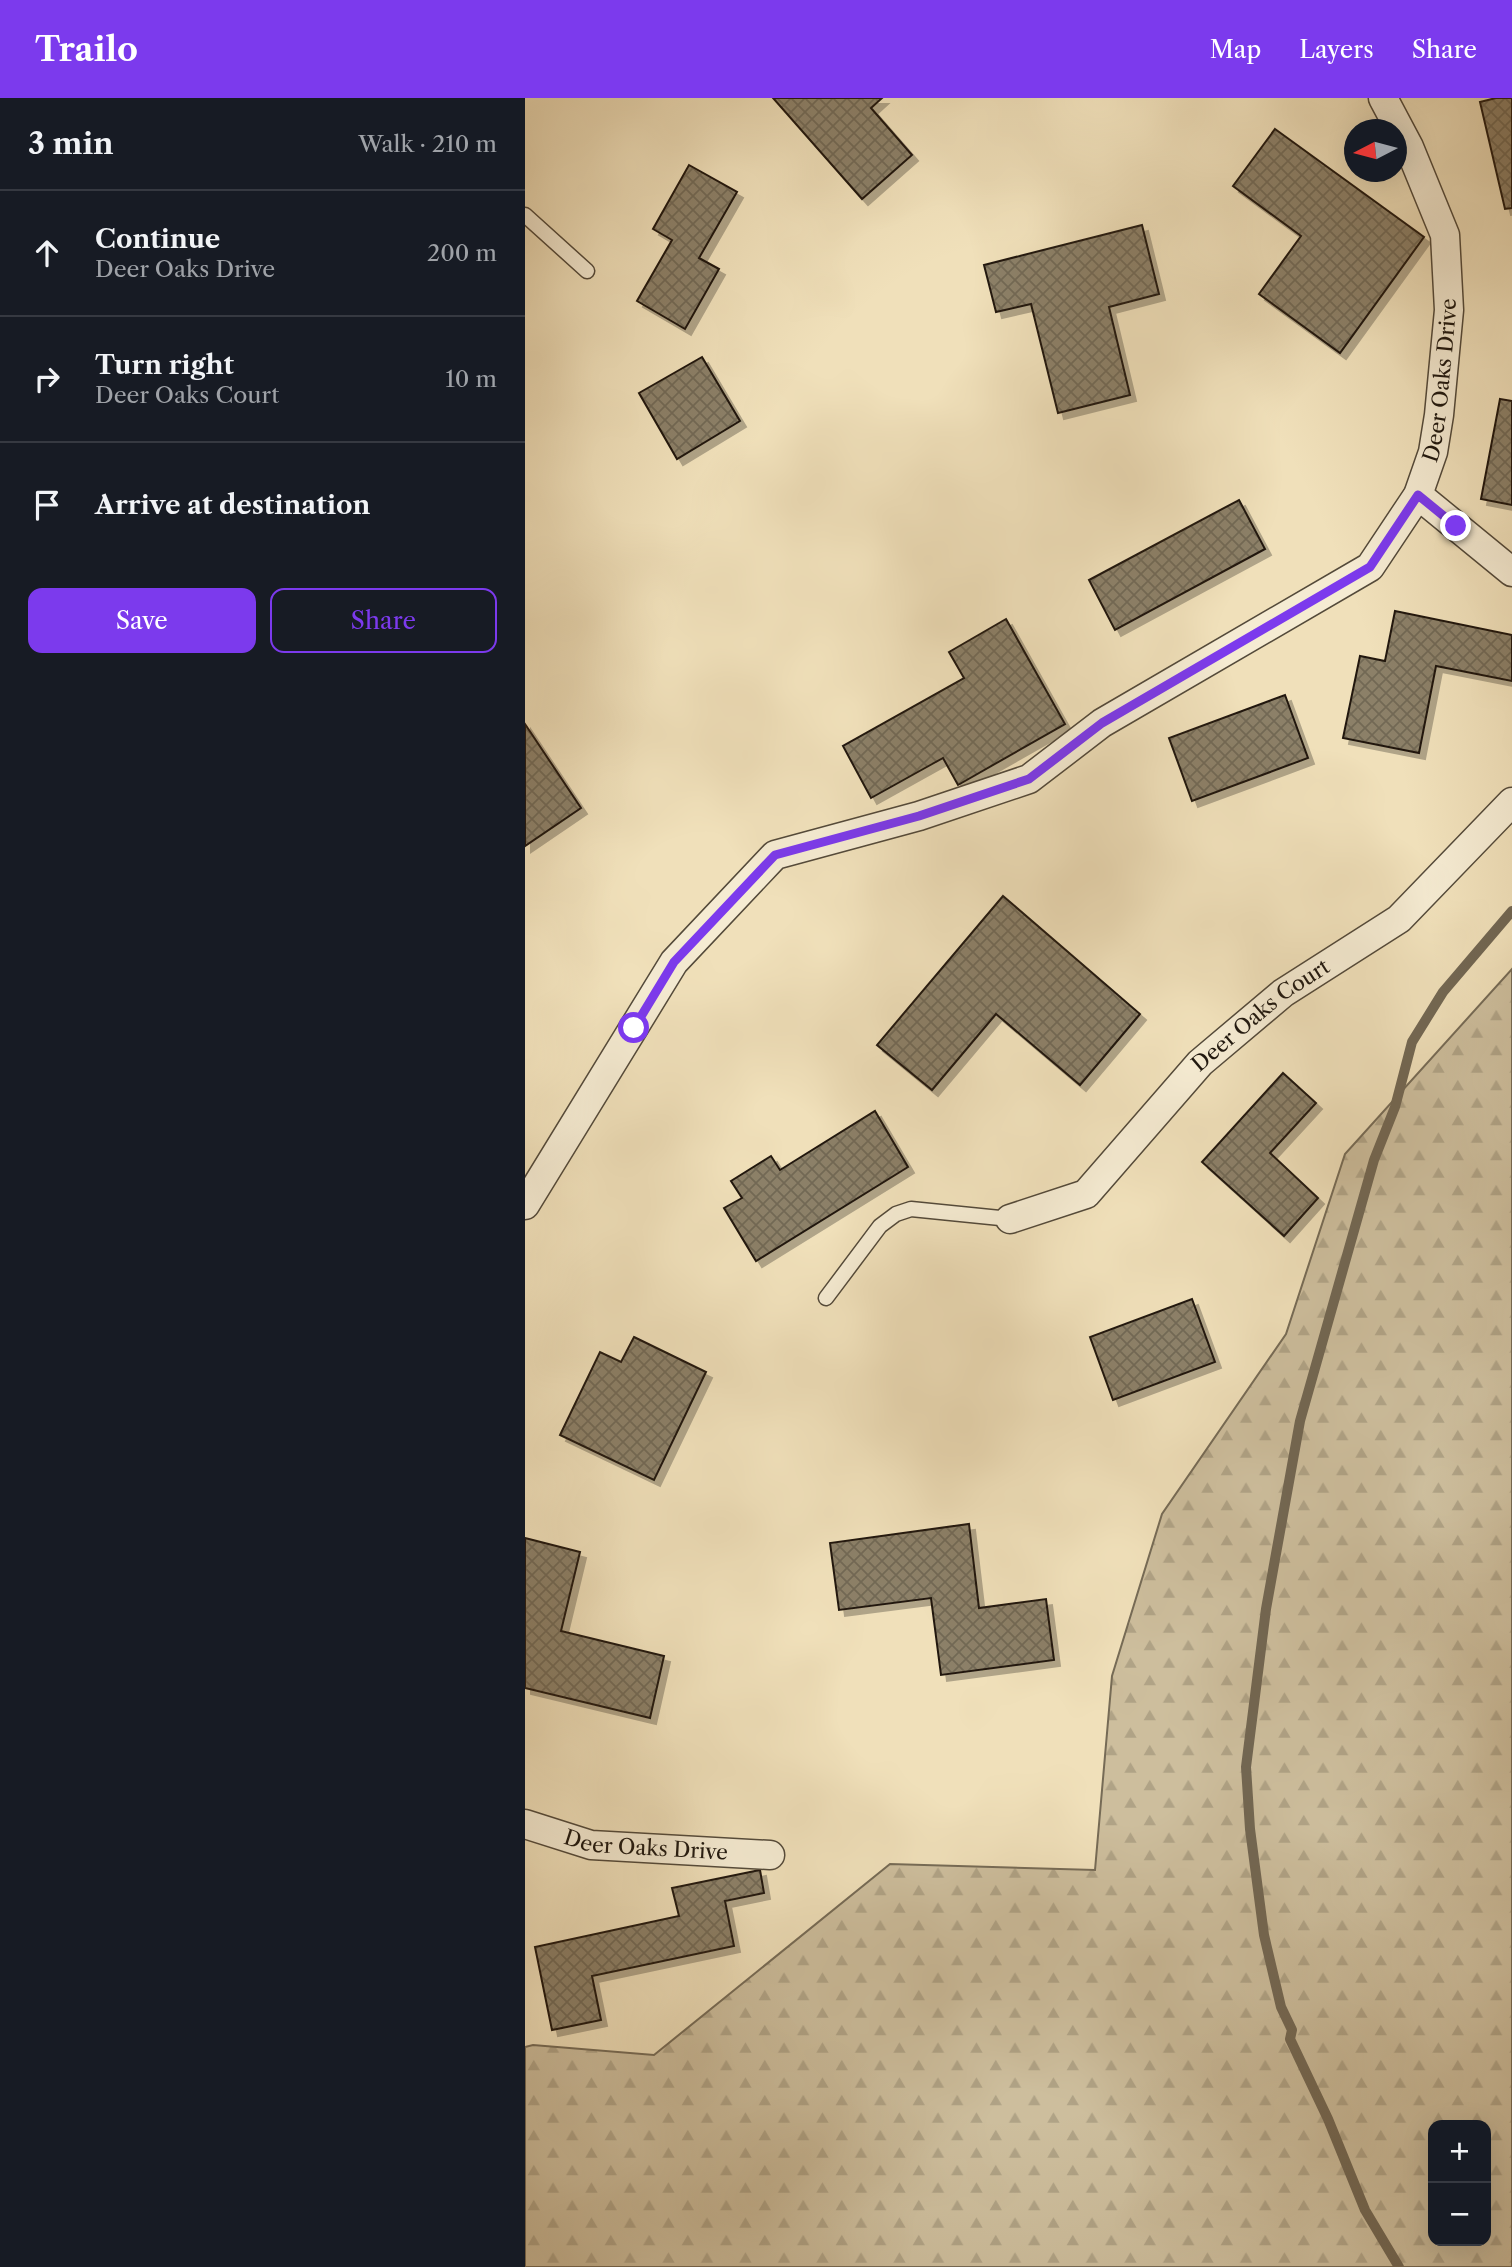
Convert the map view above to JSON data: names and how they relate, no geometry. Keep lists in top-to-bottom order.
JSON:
{
  "streets": {
    "street": ["Deer Oaks Drive", "Deer Oaks Court"]
  },
  "north": "left",
  "page": {
    "header": "Trailo",
    "nav": ["Map", "Layers", "Share"],
    "heading": ["3 min", "Walk · 210 m"],
    "list": [
      ["Continue", "Deer Oaks Drive", "200 m"],
      ["Turn right", "Deer Oaks Court", "10 m"],
      "Arrive at destination"
    ],
    "buttons": ["Save", "Share"],
    "map_buttons": ["+", "−"]
  }
}
